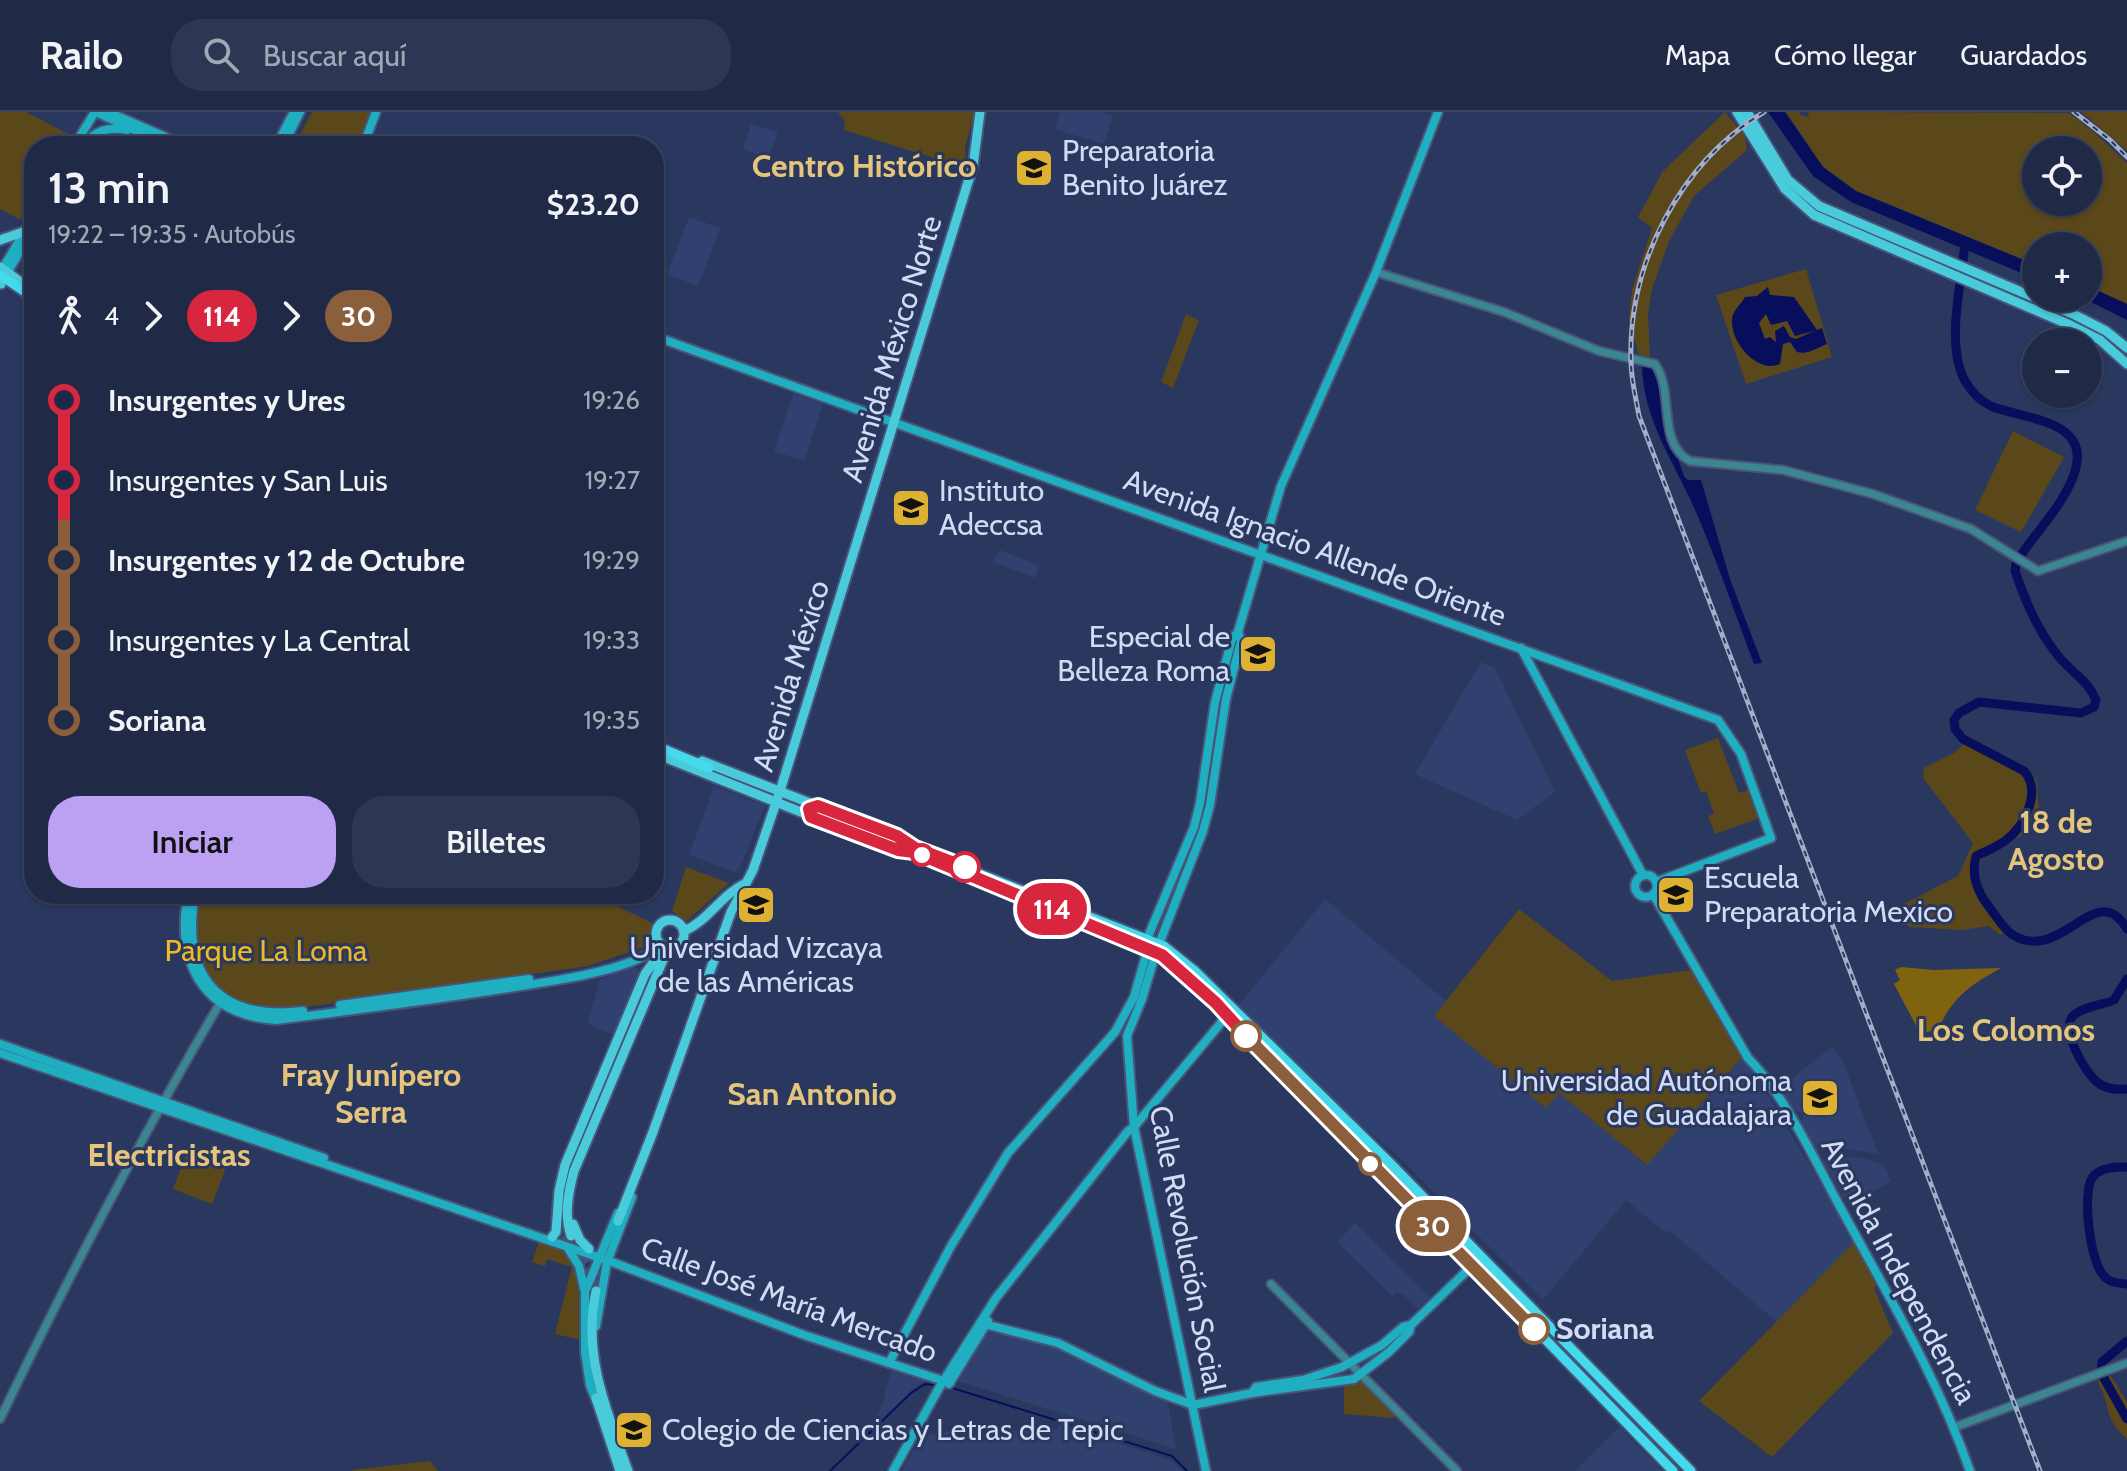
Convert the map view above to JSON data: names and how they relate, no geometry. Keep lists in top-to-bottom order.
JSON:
{
  "streets": {
    "main road": [
      "Avenida México Norte",
      "Avenida Ignacio Allende Oriente",
      "Avenida México",
      "Calle Revolución Social",
      "Avenida Independencia",
      "Calle José María Mercado"
    ]
  },
  "crossings": [
    ["Avenida México Norte", "Avenida Ignacio Allende Oriente"],
    ["Avenida México Norte", "Avenida México"],
    ["Avenida Ignacio Allende Oriente", "Avenida Independencia"]
  ],
  "districts": [
    "Centro Histórico",
    "18 de Agosto",
    "Los Colomos",
    "Fray Junípero Serra",
    "San Antonio",
    "Electricistas"
  ],
  "parks": ["Parque La Loma"],
  "places": {
    "school or university": [
      "Preparatoria Benito Juárez",
      "Instituto Adeccsa",
      "Especial de Belleza Roma",
      "Escuela Preparatoria Mexico",
      "Universidad Vizcaya de las Américas",
      "Universidad Autónoma de Guadalajara",
      "Colegio de Ciencias y Letras de Tepic"
    ],
    "other": ["Soriana"]
  },
  "lines": ["bus line 114", "bus line 30"],
  "page": {
    "header": "Railo",
    "search": "Buscar aquí",
    "nav": ["Mapa", "Cómo llegar", "Guardados"],
    "on_map": ["114", "30"],
    "map_buttons": ["+", "−"],
    "heading": ["13 min", "19:22 – 19:35 · Autobús", "$23.20"],
    "legs": ["4", "114", "30"],
    "list": [
      {
        "name": "Insurgentes y Ures",
        "value": "19:26"
      },
      {
        "name": "Insurgentes y San Luis",
        "value": "19:27"
      },
      {
        "name": "Insurgentes y 12 de Octubre",
        "value": "19:29"
      },
      {
        "name": "Insurgentes y La Central",
        "value": "19:33"
      },
      {
        "name": "Soriana",
        "value": "19:35"
      }
    ],
    "buttons": ["Iniciar", "Billetes"]
  }
}
